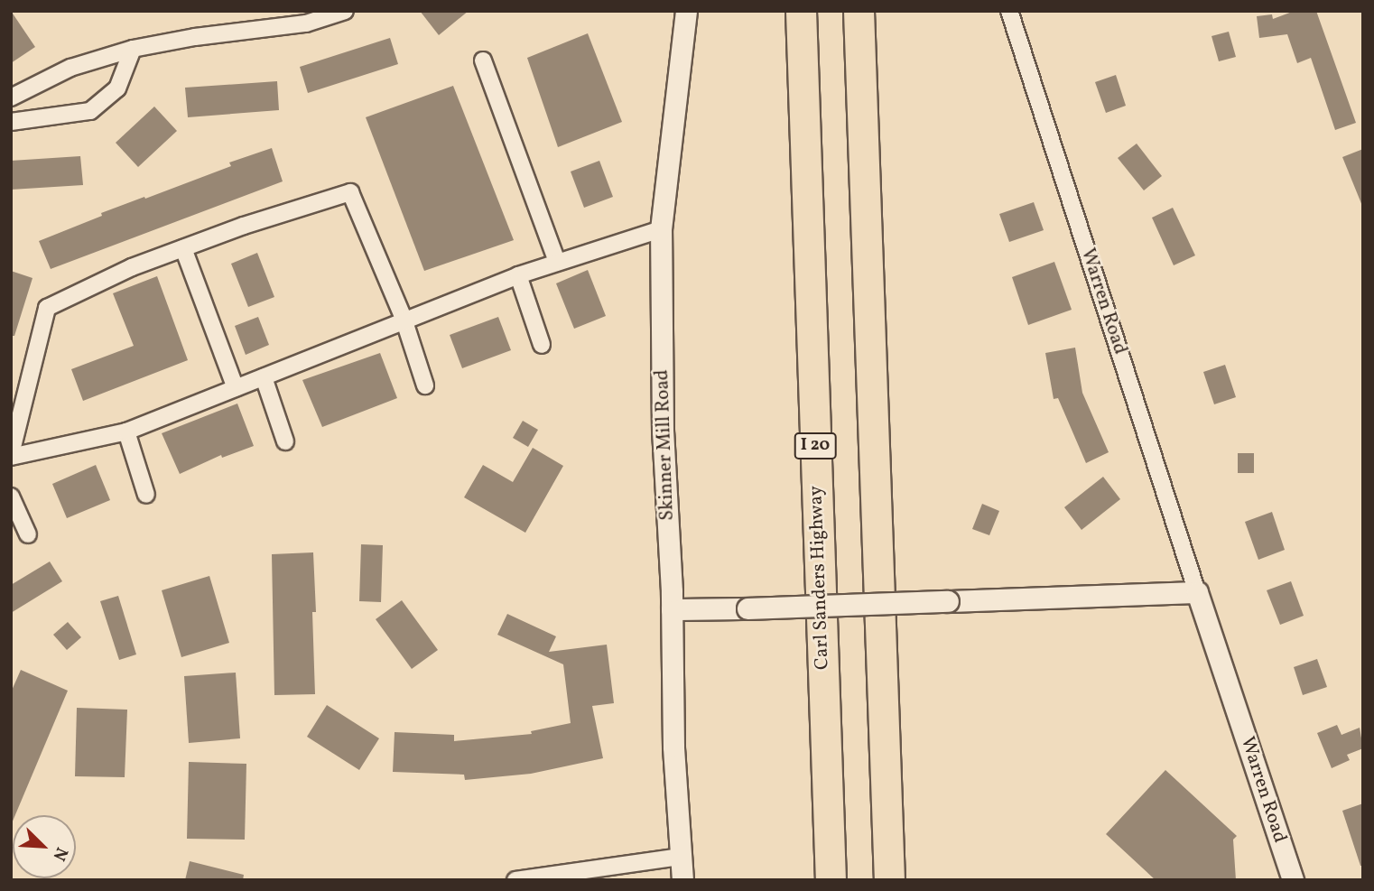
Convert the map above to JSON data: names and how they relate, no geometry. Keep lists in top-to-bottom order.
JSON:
{
  "streets": {
    "highway": ["I 20", "Carl Sanders Highway"],
    "street": ["Warren Road", "Skinner Mill Road"]
  },
  "north": "bottom right"
}
